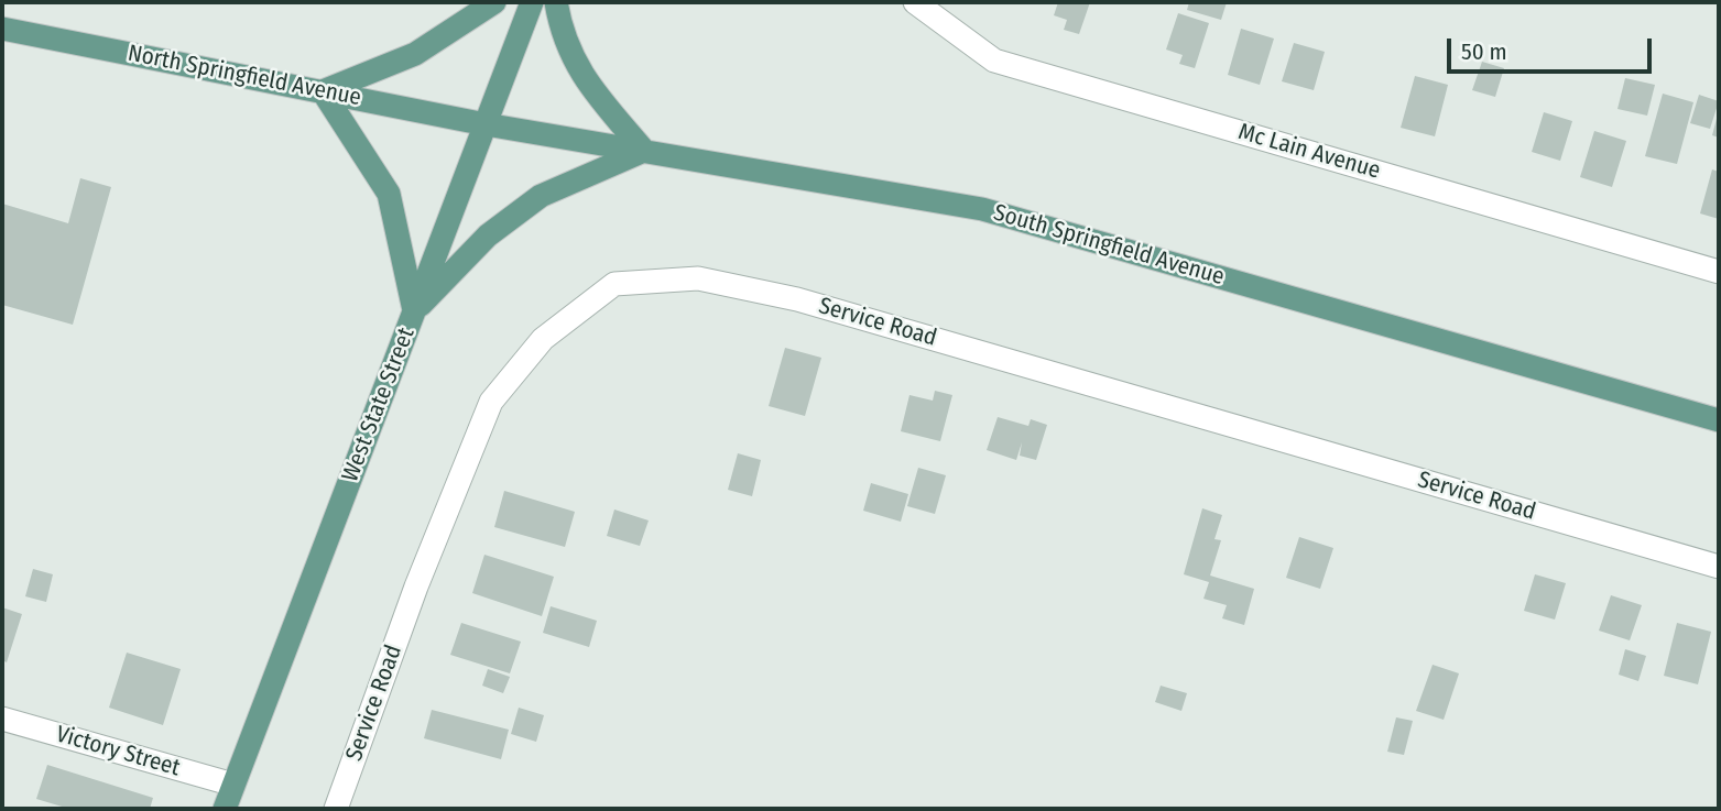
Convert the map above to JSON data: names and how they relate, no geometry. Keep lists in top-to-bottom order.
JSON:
{
  "streets": {
    "main road": ["North Springfield Avenue", "South Springfield Avenue", "West State Street"],
    "street": ["Mc Lain Avenue", "Service Road", "Victory Street"]
  },
  "crossings": [
    ["North Springfield Avenue", "South Springfield Avenue"],
    ["North Springfield Avenue", "West State Street"],
    ["South Springfield Avenue", "West State Street"],
    ["West State Street", "Victory Street"]
  ],
  "scale_bar": "50 m"
}
